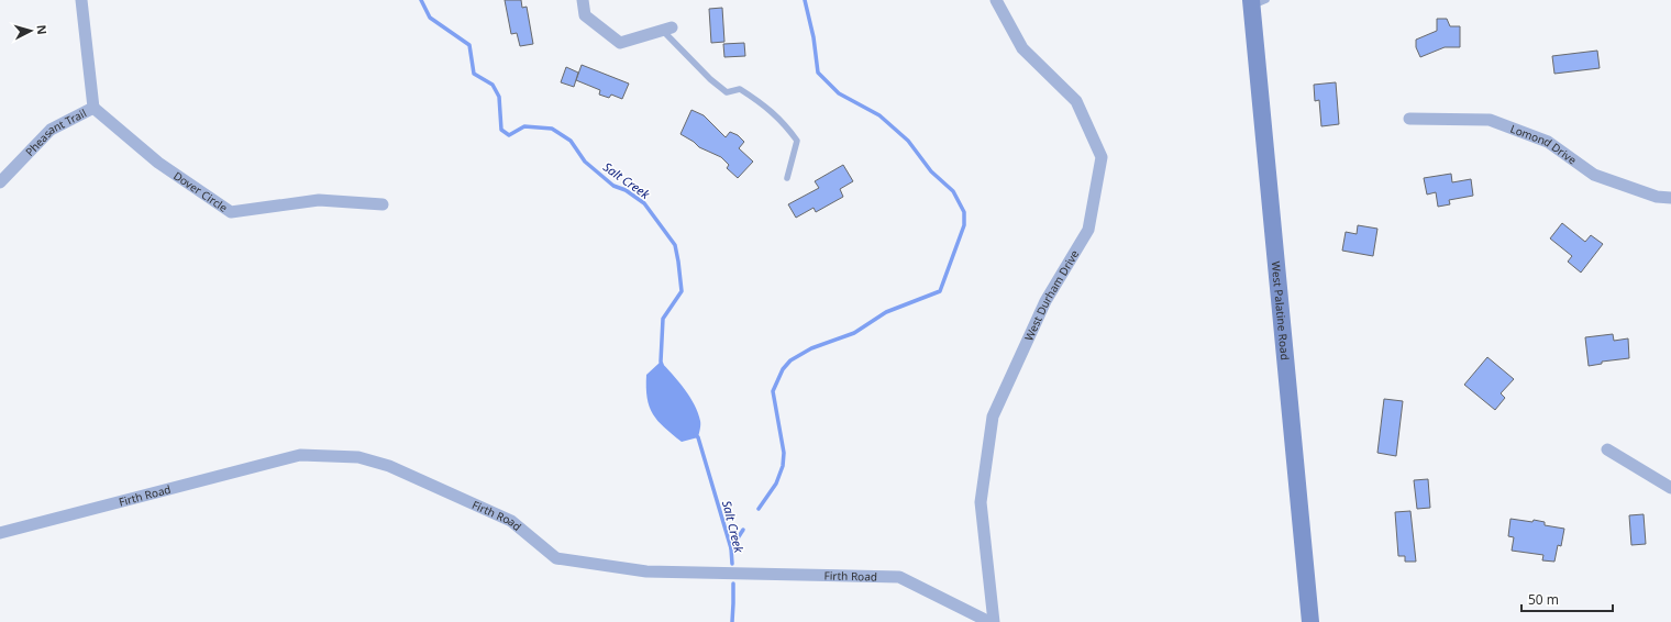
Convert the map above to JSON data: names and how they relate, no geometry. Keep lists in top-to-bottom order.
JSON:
{
  "streets": {
    "main road": ["West Palatine Road"],
    "street": [
      "Pheasant Trail",
      "Lomond Drive",
      "Dover Circle",
      "West Durham Drive",
      "Firth Road"
    ]
  },
  "crossings": [
    ["Pheasant Trail", "Dover Circle"]
  ],
  "water": ["Salt Creek"],
  "scale_bar": "50 m",
  "north": "right"
}
